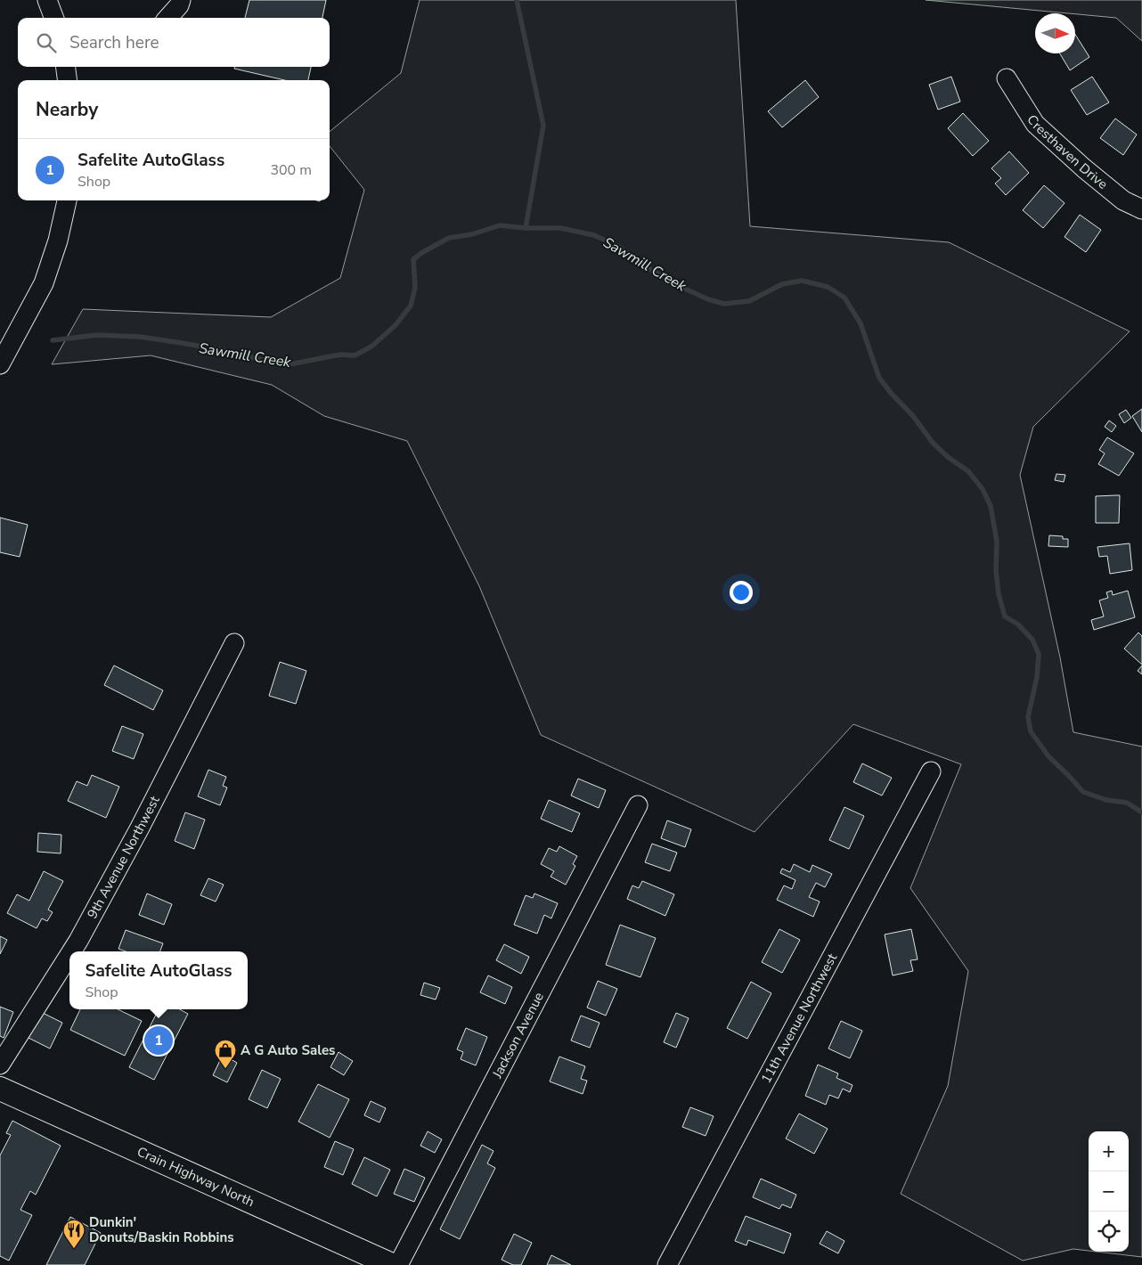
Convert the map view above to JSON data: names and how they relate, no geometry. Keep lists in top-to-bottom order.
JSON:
{
  "streets": {
    "main road": ["Crain Highway North"],
    "street": [
      "Cresthaven Drive",
      "9th Avenue Northwest",
      "11th Avenue Northwest",
      "Jackson Avenue"
    ]
  },
  "water": ["Sawmill Creek"],
  "places": {
    "shop": ["A G Auto Sales"],
    "restaurant": ["Dunkin' Donuts/Baskin Robbins"]
  },
  "north": "right",
  "page": {
    "search": "Search here",
    "heading": "Nearby",
    "list": [
      {
        "mark": "1",
        "name": "Safelite AutoGlass",
        "note": "Shop",
        "value": "300 m"
      }
    ],
    "popup": ["Safelite AutoGlass", "Shop"],
    "pins": "1",
    "map_buttons": ["+", "−"]
  }
}
